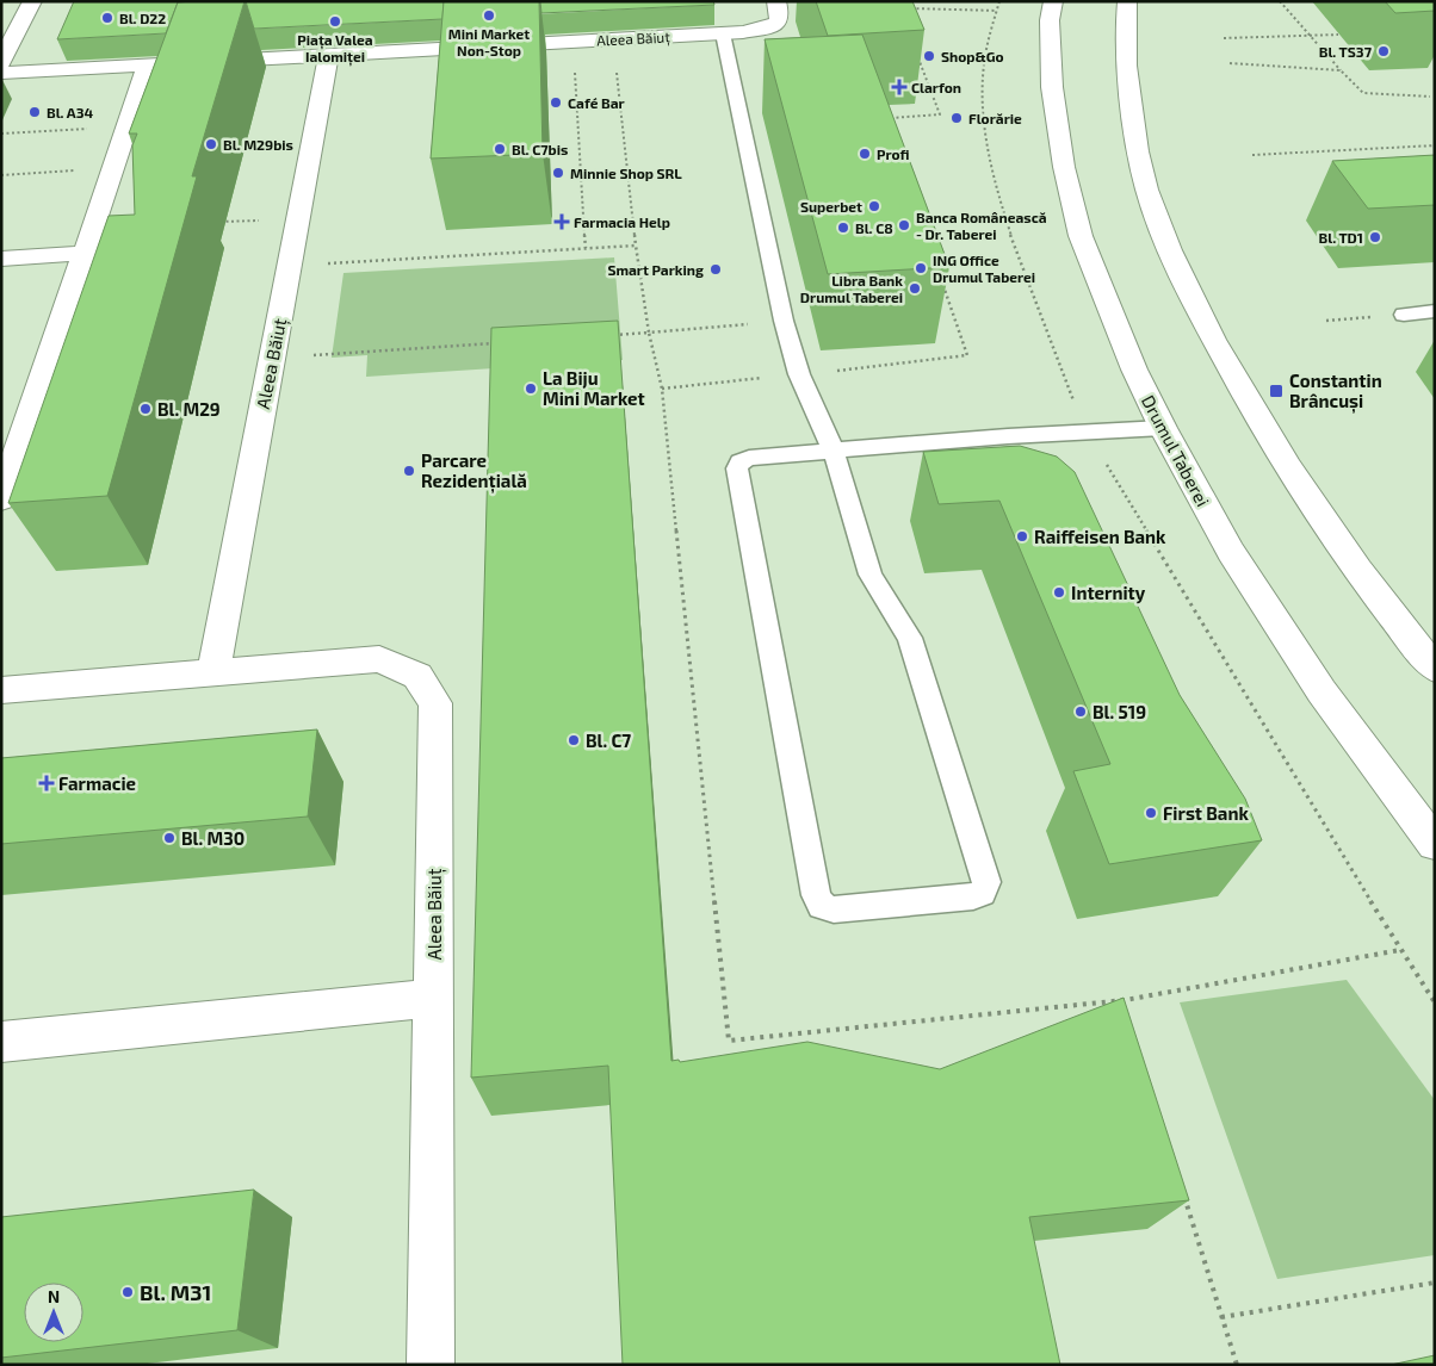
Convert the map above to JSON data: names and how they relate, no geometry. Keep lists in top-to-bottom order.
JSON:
{
  "streets": {
    "street": ["Aleea Băiuț", "Drumul Taberei"]
  },
  "places": {
    "other": [
      "Mini Market Non-Stop",
      "Bl. D22",
      "Piața Valea Ialomiței",
      "Bl. TS37",
      "Shop&Go",
      "Café Bar",
      "Bl. A34",
      "Florărie",
      "Bl. M29bis",
      "Bl. C7bis",
      "Profi",
      "Minnie Shop SRL",
      "Superbet",
      "Banca Românească - Dr. Taberei",
      "Bl. C8",
      "Bl. TD1",
      "ING Office Drumul Taberei",
      "Smart Parking",
      "Libra Bank Drumul Taberei",
      "La Biju Mini Market",
      "Bl. M29",
      "Parcare Rezidențială",
      "Raiffeisen Bank",
      "Internity",
      "Bl. 519",
      "Bl. C7",
      "First Bank",
      "Bl. M30",
      "Bl. M31"
    ],
    "health": ["Clarfon", "Farmacia Help", "Farmacie"],
    "transit": ["Constantin Brâncuși"]
  },
  "north": "top"
}
